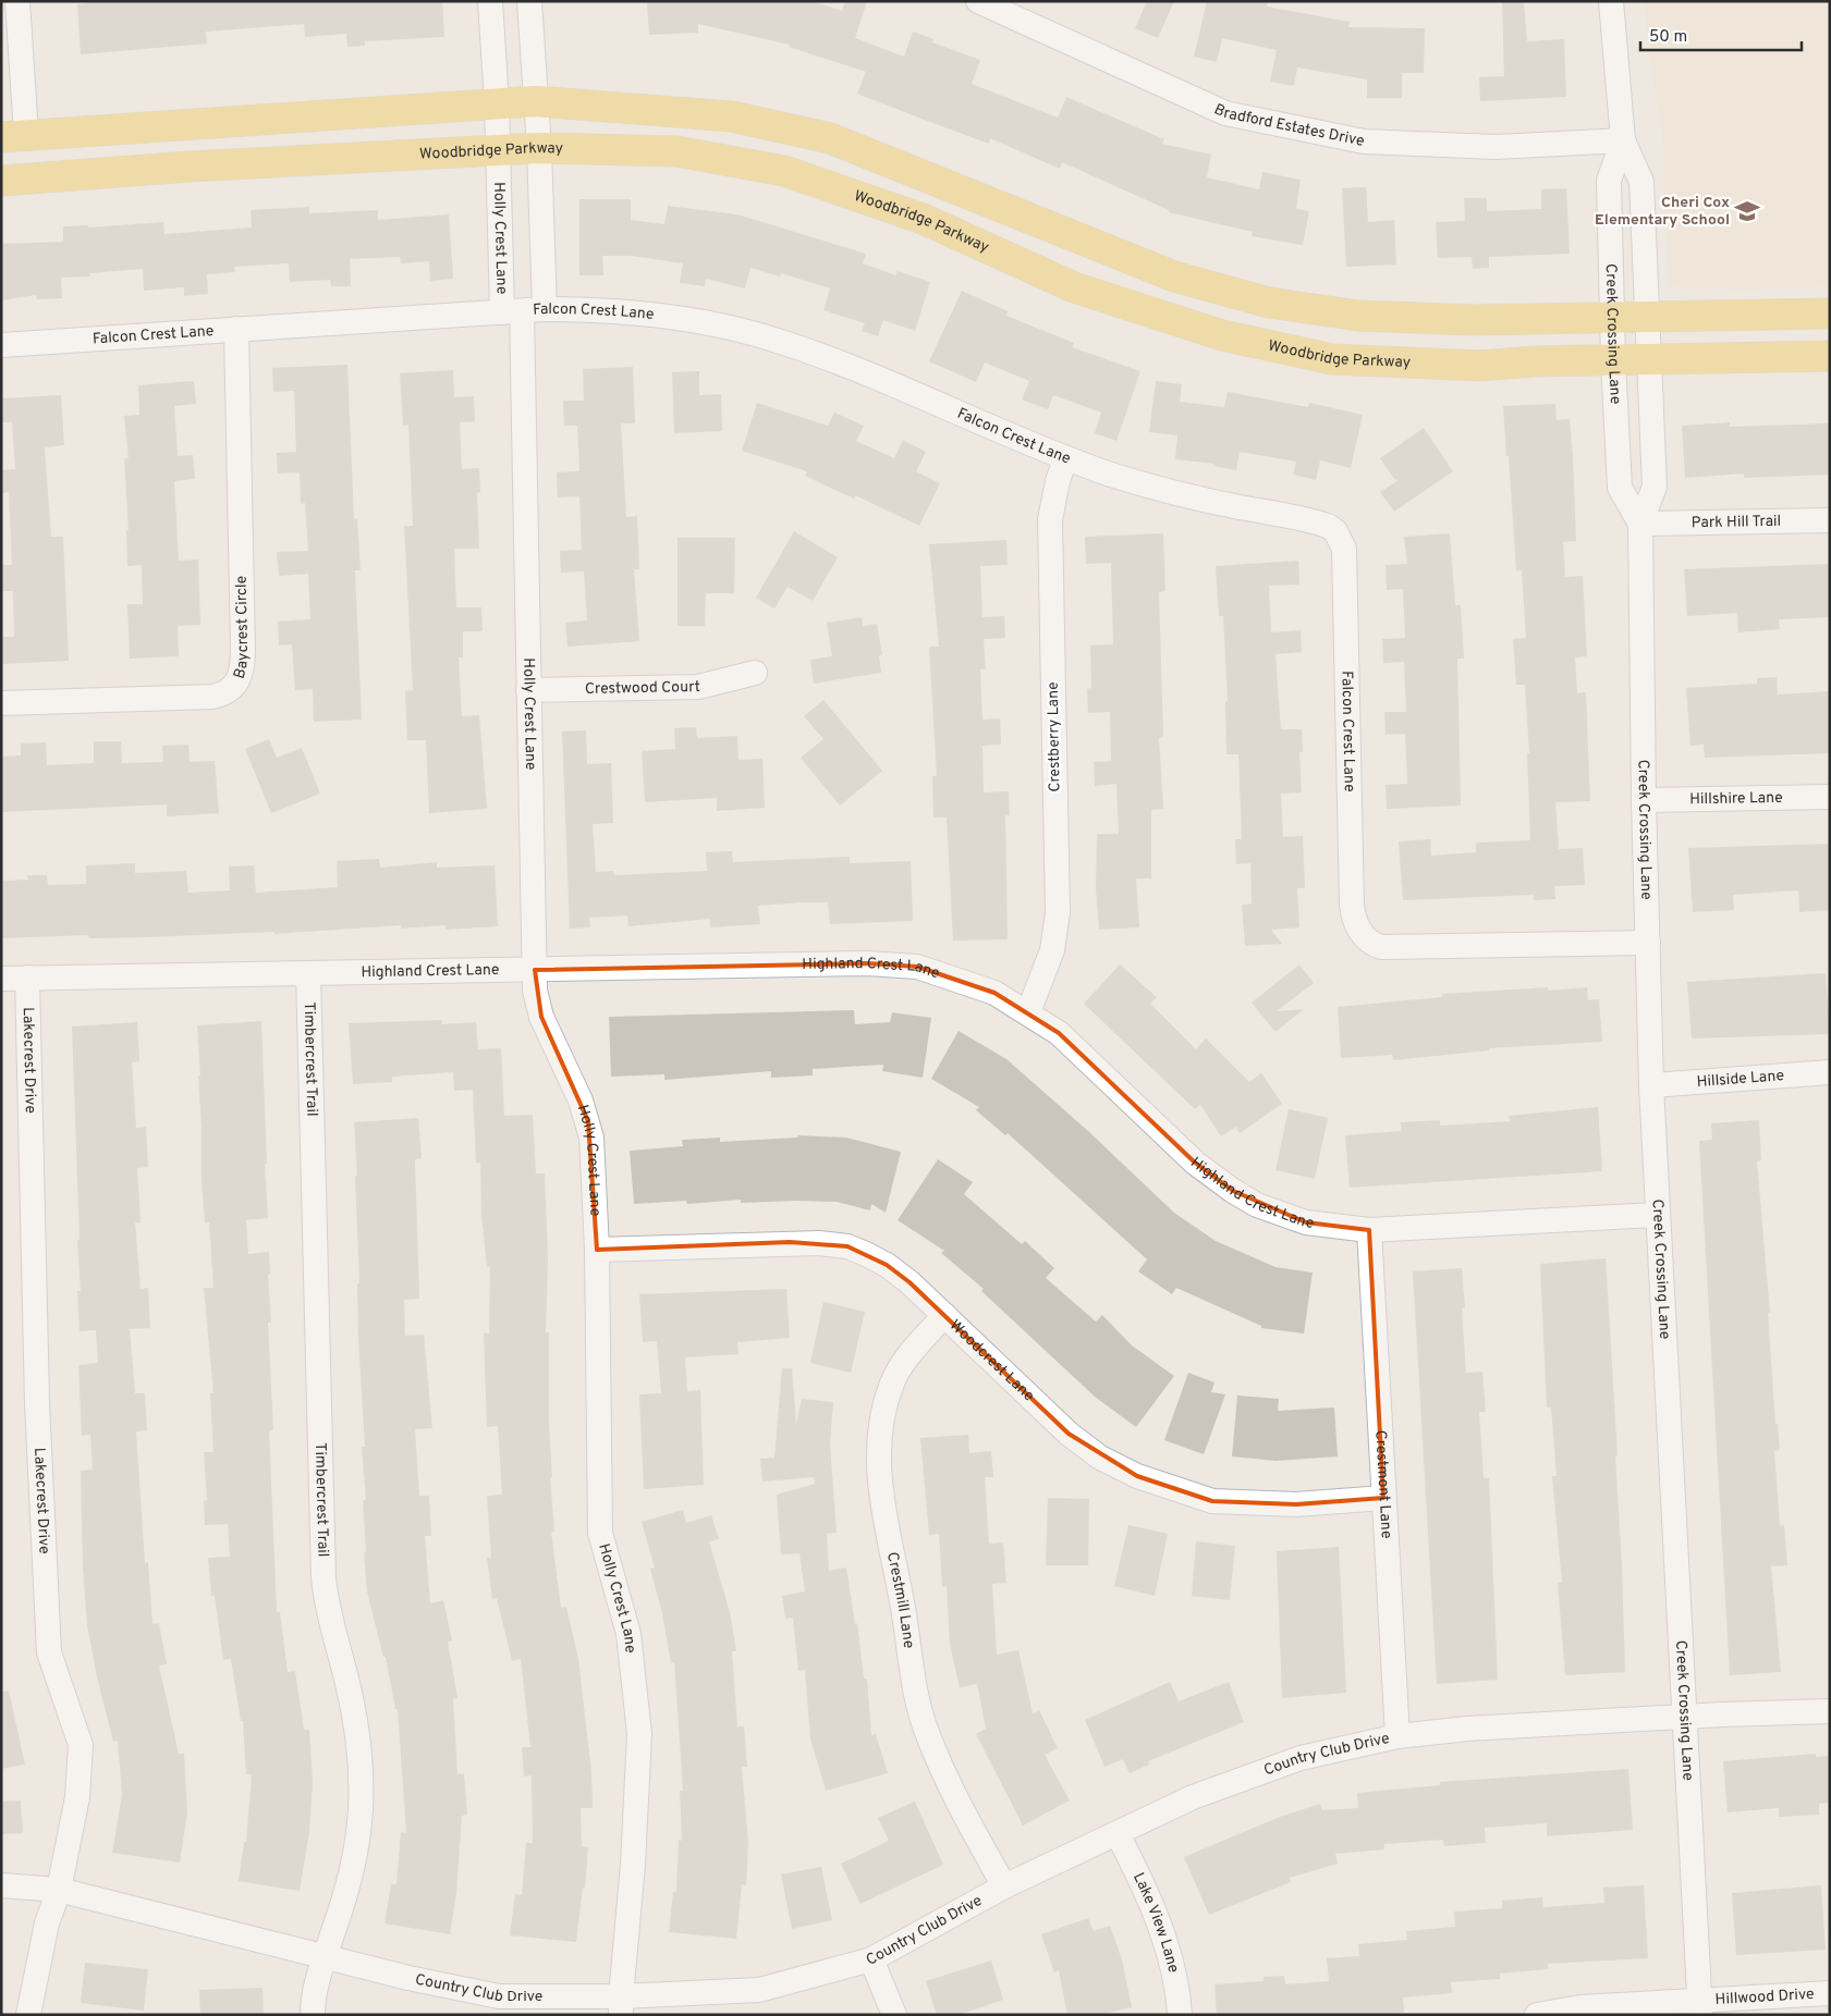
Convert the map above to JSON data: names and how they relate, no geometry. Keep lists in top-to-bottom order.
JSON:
{
  "streets": {
    "main road": ["Woodbridge Parkway"],
    "street": [
      "Bradford Estates Drive",
      "Holly Crest Lane",
      "Falcon Crest Lane",
      "Creek Crossing Lane",
      "Park Hill Trail",
      "Baycrest Circle",
      "Crestwood Court",
      "Crestberry Lane",
      "Hillshire Lane",
      "Highland Crest Lane",
      "Timbercrest Trail",
      "Lakecrest Drive",
      "Hillside Lane",
      "Woodcrest Lane",
      "Crestmont Lane",
      "Crestmill Lane",
      "Country Club Drive",
      "Lake View Lane",
      "Hillwood Drive"
    ]
  },
  "crossings": [
    ["Bradford Estates Drive", "Creek Crossing Lane"],
    ["Woodbridge Parkway", "Holly Crest Lane"],
    ["Woodbridge Parkway", "Creek Crossing Lane"],
    ["Holly Crest Lane", "Falcon Crest Lane"],
    ["Holly Crest Lane", "Crestwood Court"],
    ["Holly Crest Lane", "Highland Crest Lane"],
    ["Holly Crest Lane", "Woodcrest Lane"],
    ["Holly Crest Lane", "Country Club Drive"],
    ["Falcon Crest Lane", "Creek Crossing Lane"],
    ["Falcon Crest Lane", "Baycrest Circle"],
    ["Falcon Crest Lane", "Crestberry Lane"],
    ["Creek Crossing Lane", "Park Hill Trail"],
    ["Creek Crossing Lane", "Hillshire Lane"],
    ["Creek Crossing Lane", "Highland Crest Lane"],
    ["Creek Crossing Lane", "Hillside Lane"],
    ["Creek Crossing Lane", "Country Club Drive"],
    ["Creek Crossing Lane", "Hillwood Drive"],
    ["Crestberry Lane", "Highland Crest Lane"],
    ["Highland Crest Lane", "Timbercrest Trail"],
    ["Highland Crest Lane", "Lakecrest Drive"],
    ["Highland Crest Lane", "Crestmont Lane"],
    ["Timbercrest Trail", "Country Club Drive"],
    ["Lakecrest Drive", "Country Club Drive"],
    ["Woodcrest Lane", "Crestmont Lane"],
    ["Woodcrest Lane", "Crestmill Lane"],
    ["Crestmont Lane", "Country Club Drive"],
    ["Crestmill Lane", "Country Club Drive"],
    ["Country Club Drive", "Lake View Lane"]
  ],
  "places": {
    "school or university": ["Cheri Cox Elementary School"]
  },
  "scale_bar": "50 m"
}
